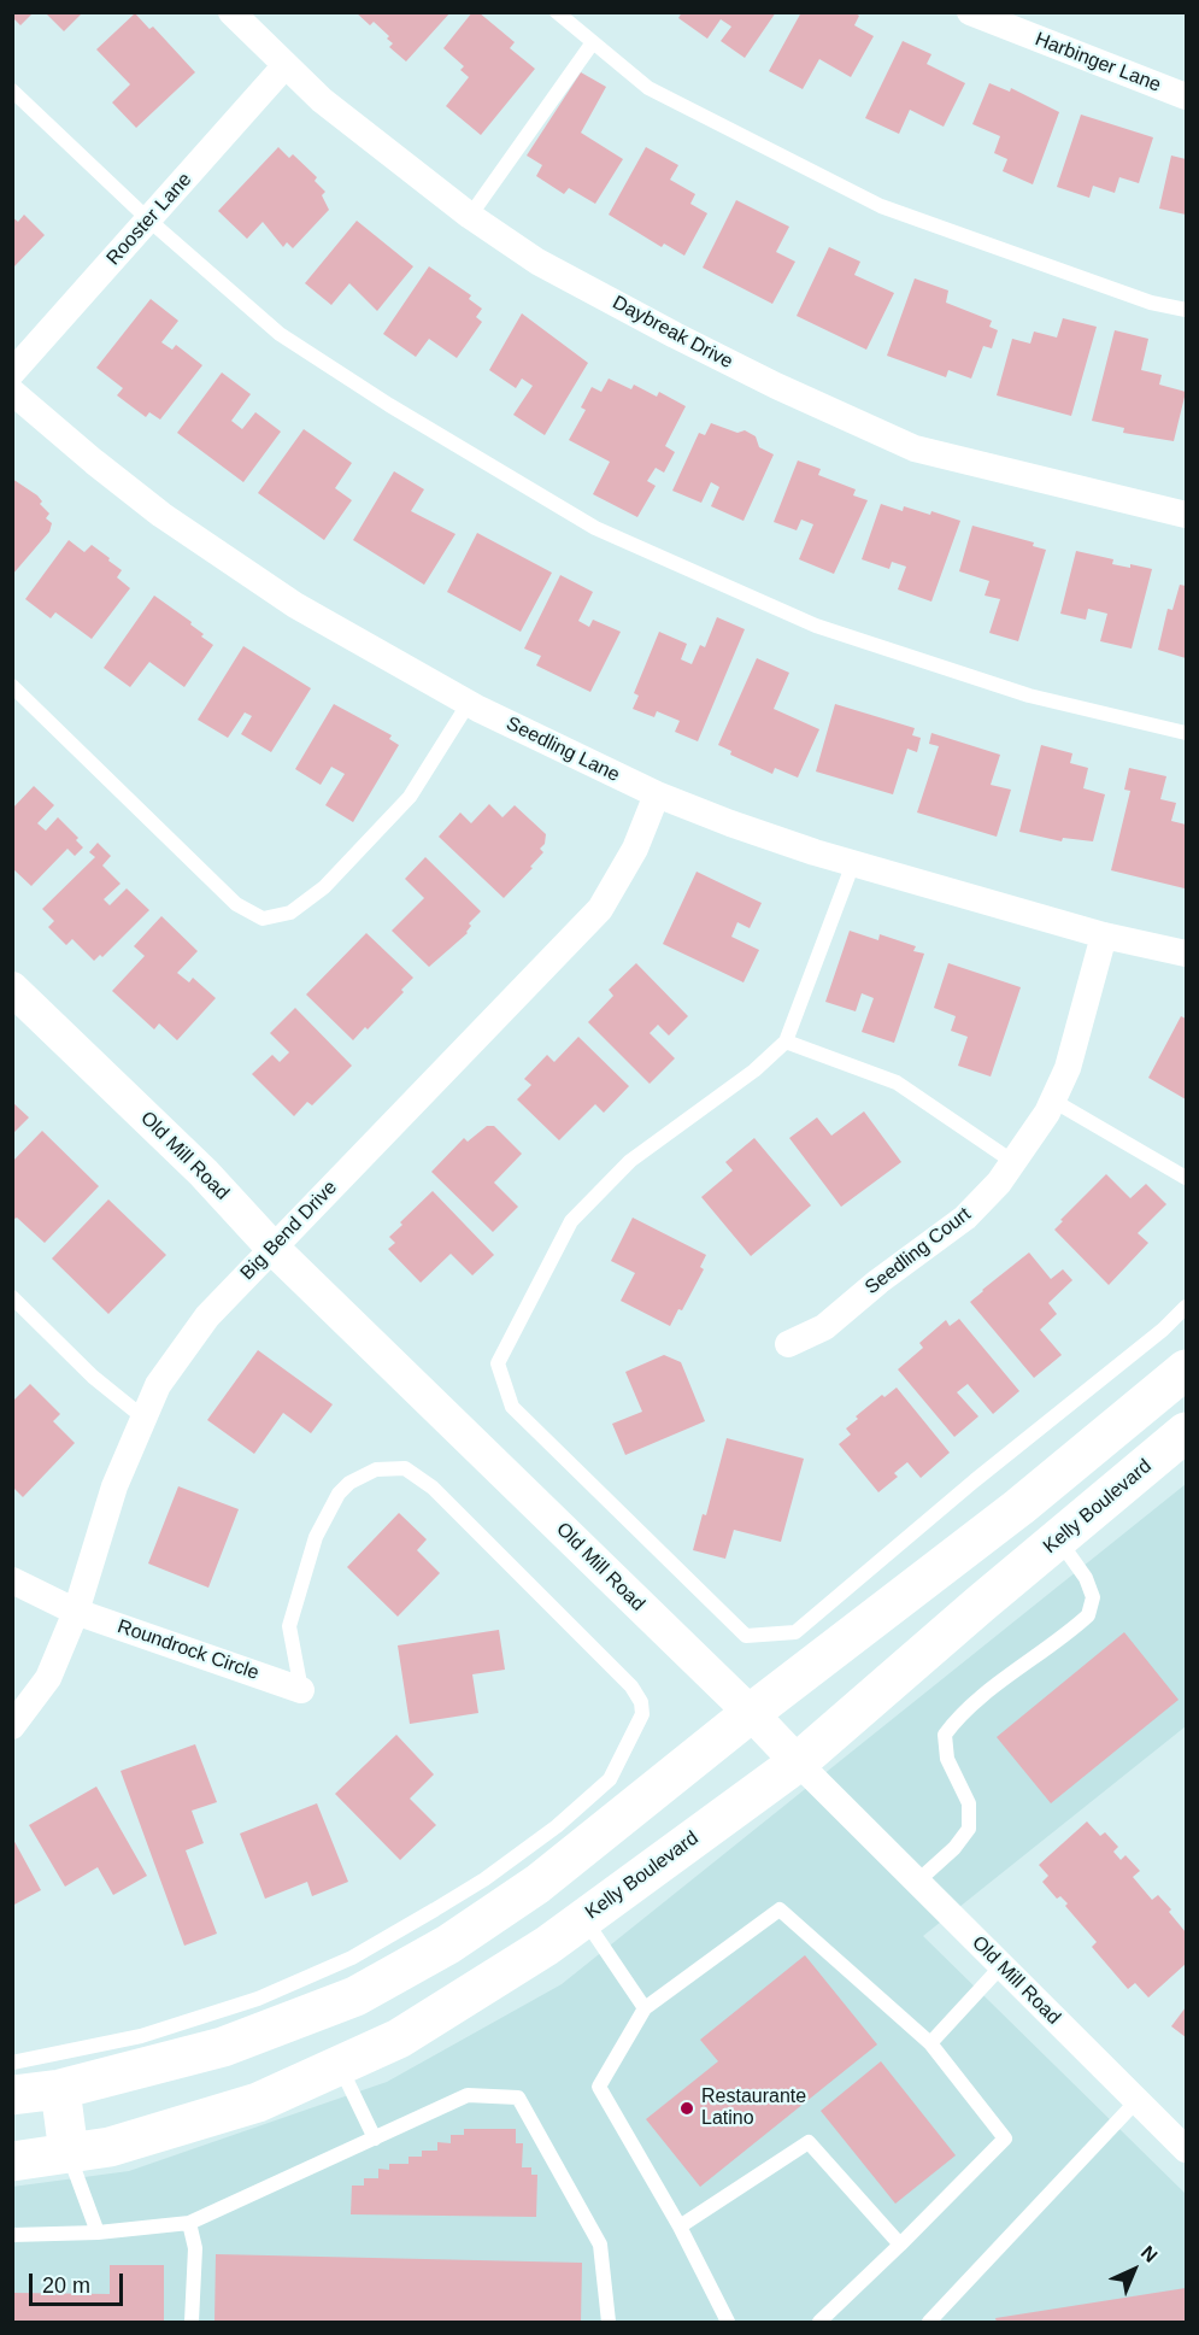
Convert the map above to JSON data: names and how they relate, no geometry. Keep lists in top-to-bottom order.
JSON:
{
  "streets": {
    "main road": ["Kelly Boulevard"],
    "street": [
      "Harbinger Lane",
      "Rooster Lane",
      "Daybreak Drive",
      "Seedling Lane",
      "Old Mill Road",
      "Big Bend Drive",
      "Seedling Court",
      "Roundrock Circle"
    ]
  },
  "crossings": [
    ["Rooster Lane", "Daybreak Drive"],
    ["Seedling Lane", "Big Bend Drive"],
    ["Seedling Lane", "Seedling Court"],
    ["Old Mill Road", "Big Bend Drive"],
    ["Old Mill Road", "Kelly Boulevard"],
    ["Big Bend Drive", "Roundrock Circle"]
  ],
  "places": ["Restaurante Latino"],
  "scale_bar": "20 m",
  "north": "top right"
}
